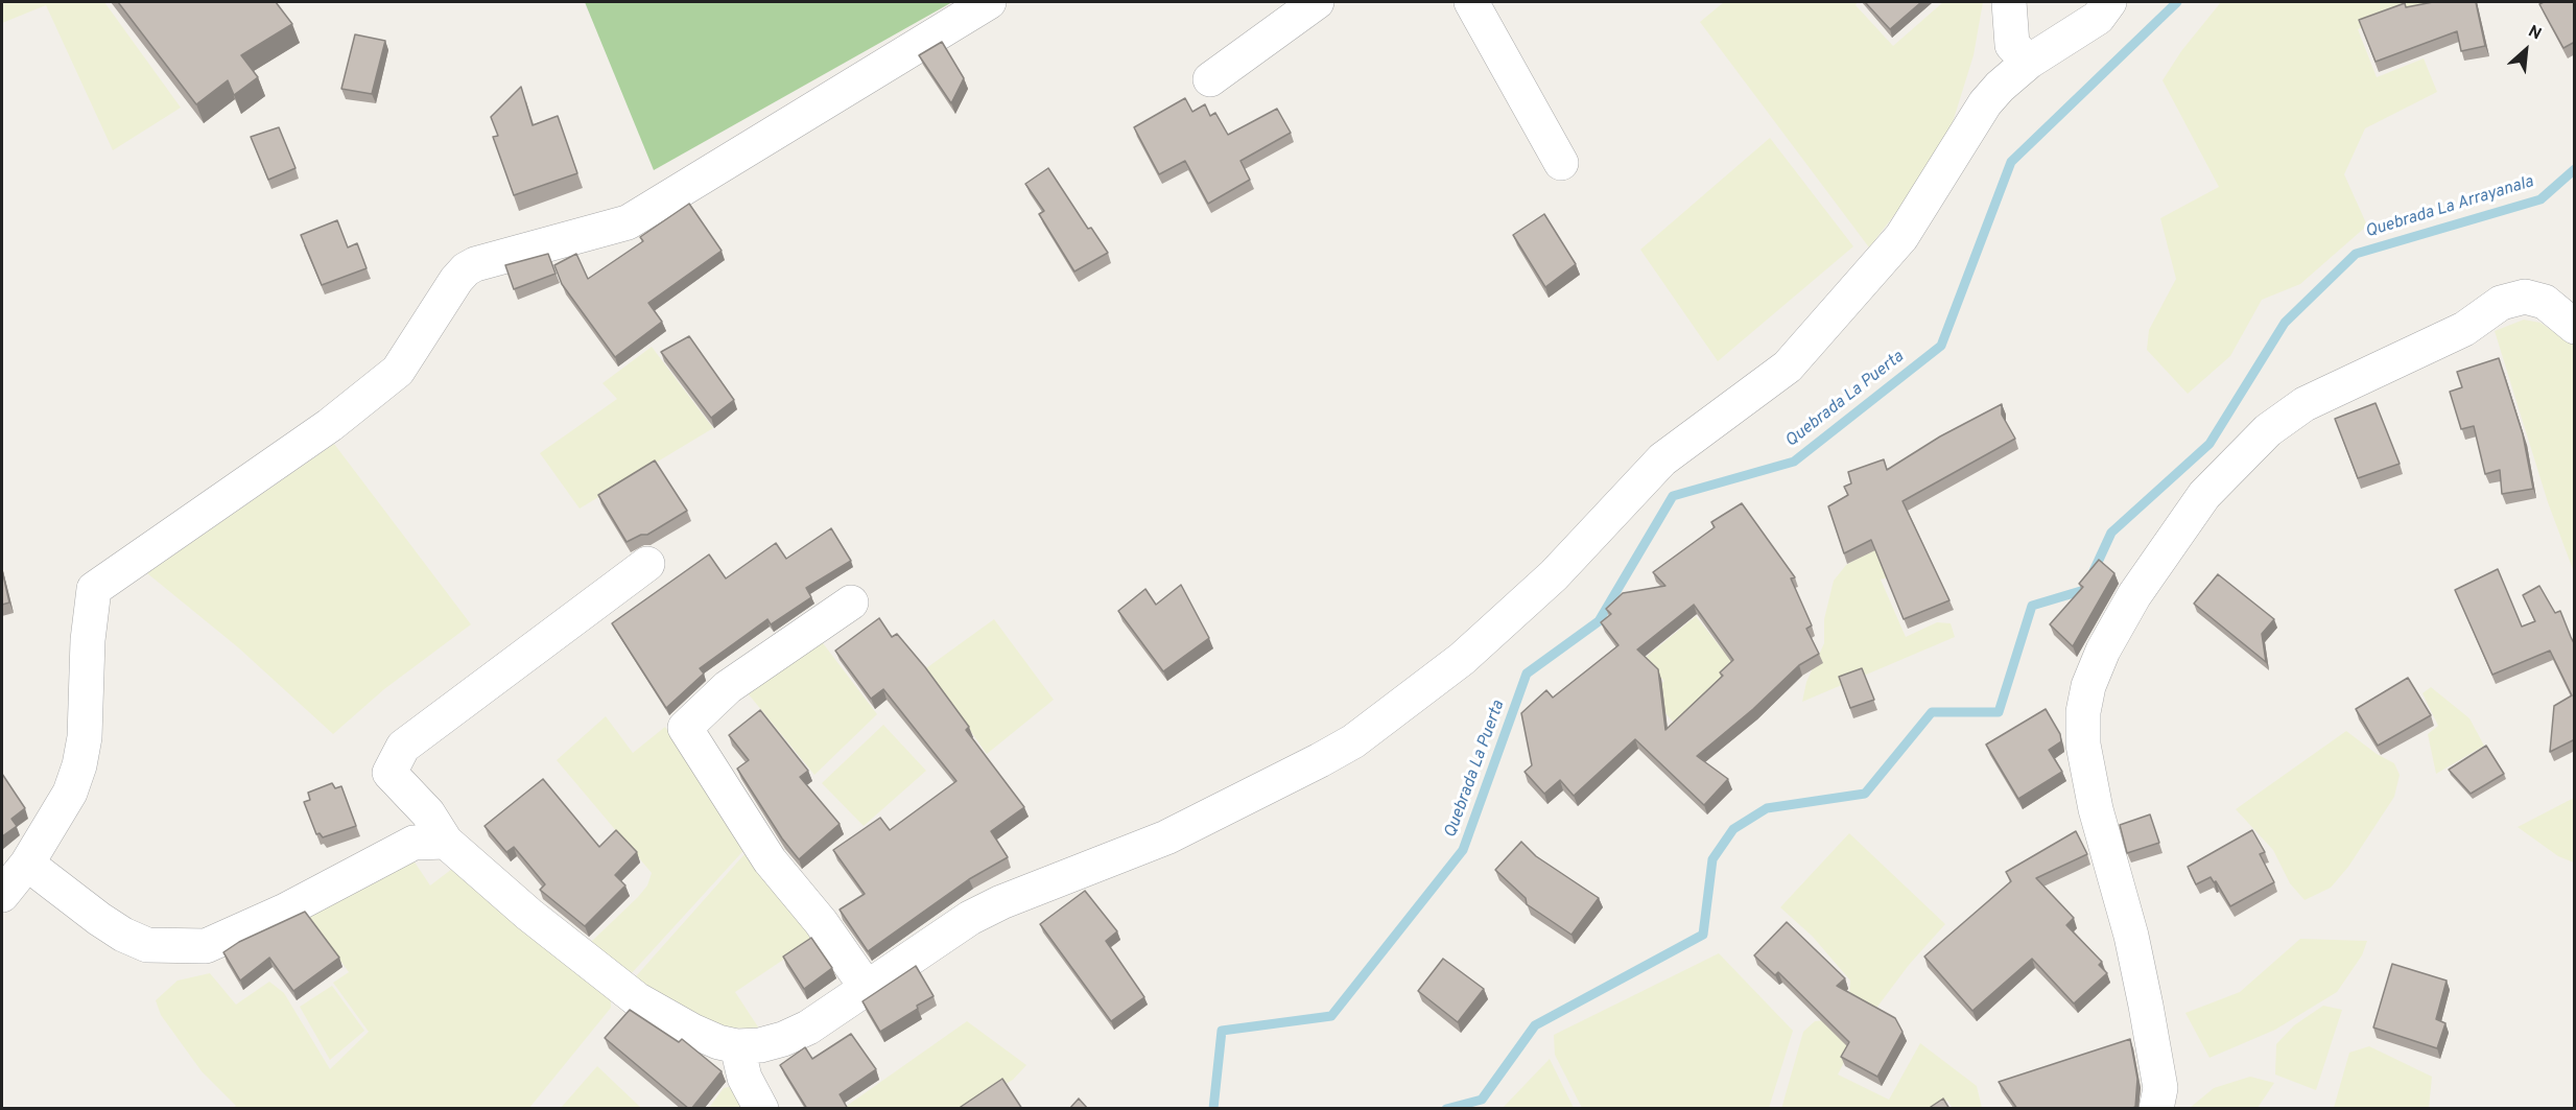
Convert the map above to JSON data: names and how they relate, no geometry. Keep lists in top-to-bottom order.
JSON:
{
  "water": ["Quebrada La Arrayanala", "Quebrada La Puerta"],
  "north": "top right"
}
